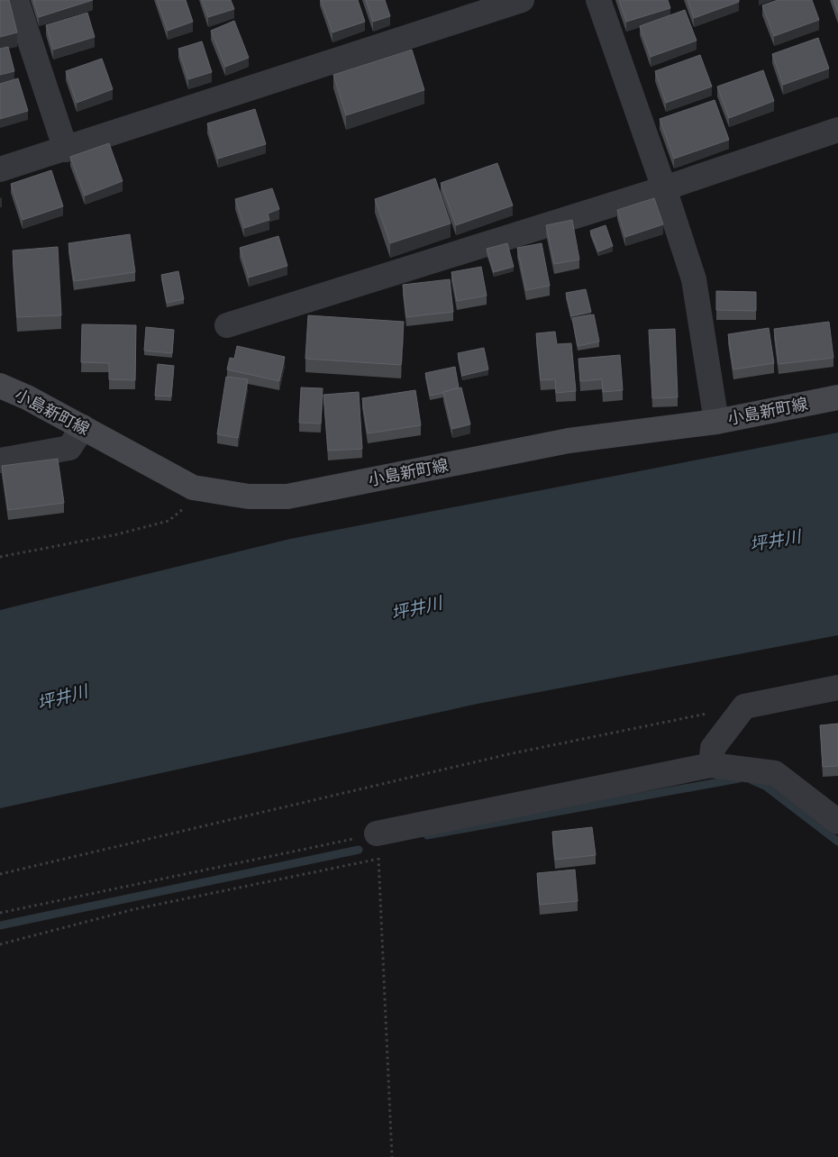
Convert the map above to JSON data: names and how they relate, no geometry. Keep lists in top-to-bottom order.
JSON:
{
  "streets": {
    "main road": ["小島新町線"]
  },
  "water": ["坪井川"]
}
